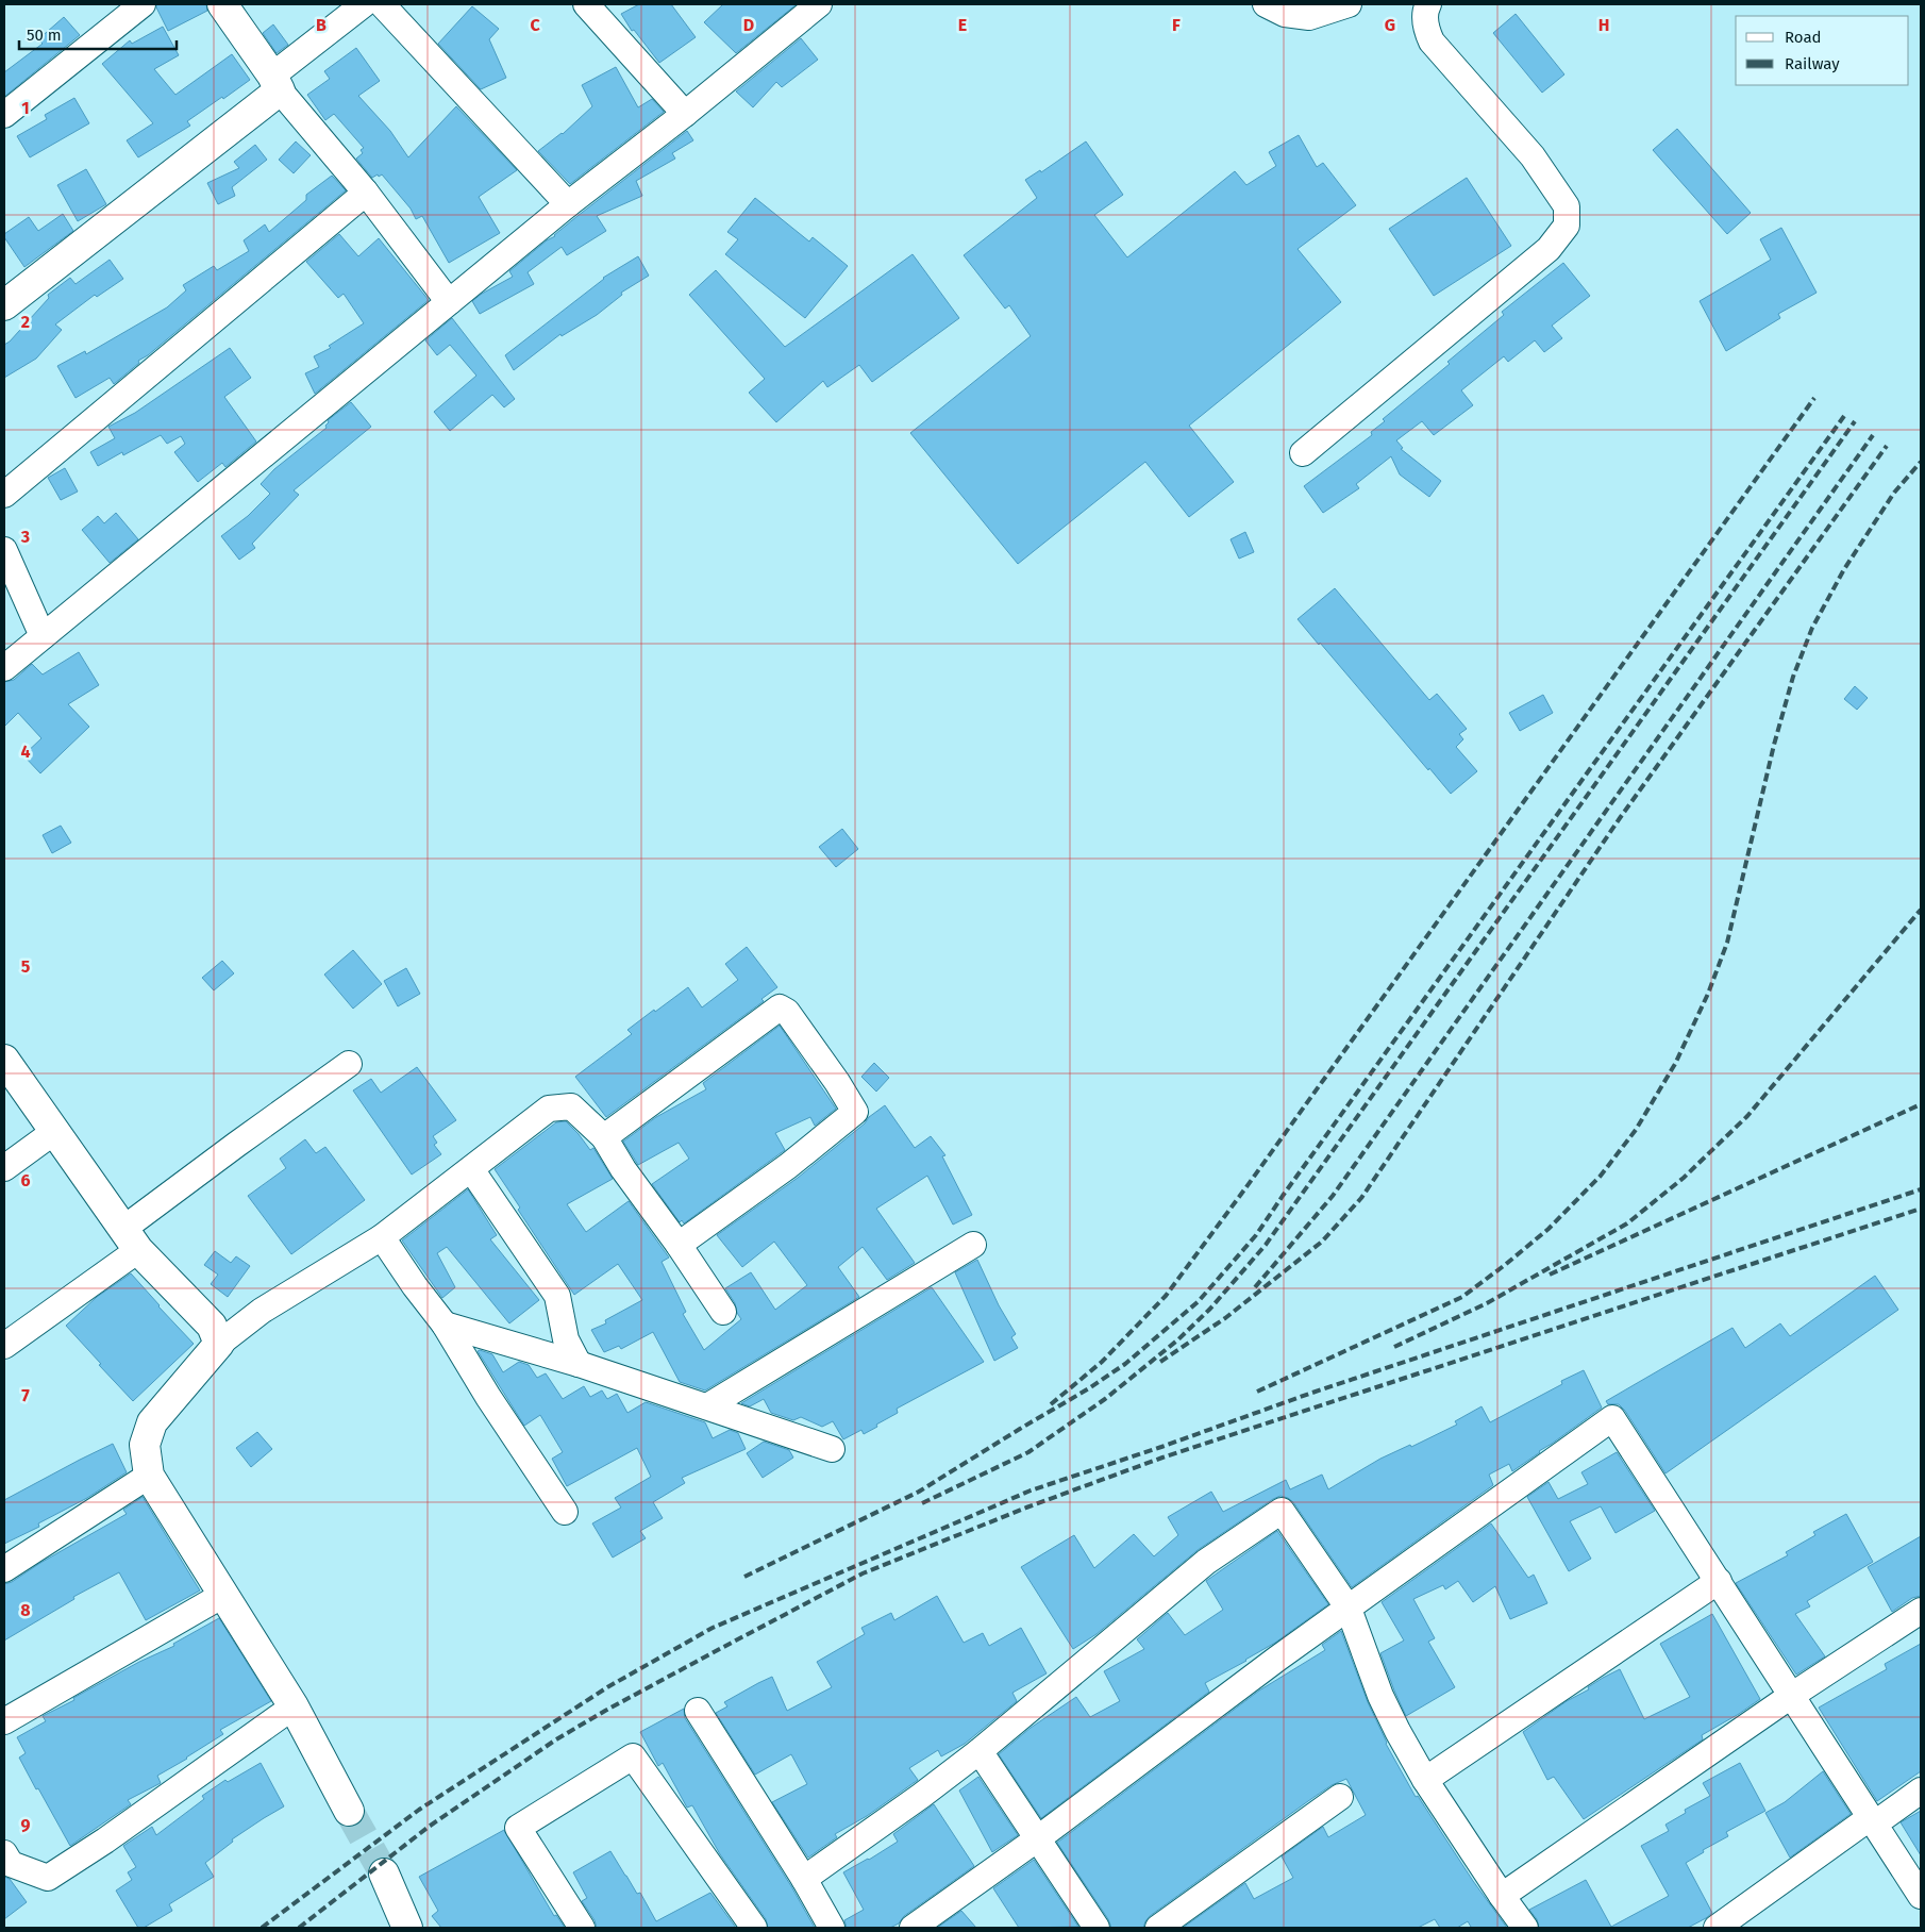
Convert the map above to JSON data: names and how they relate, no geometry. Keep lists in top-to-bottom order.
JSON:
{
  "legend": ["Road", "Railway"],
  "scale_bar": "50 m",
  "grid": {
    "columns": [
      "B",
      "C",
      "D",
      "E",
      "F",
      "G",
      "H"
    ],
    "rows": [
      "1",
      "2",
      "3",
      "4",
      "5",
      "6",
      "7",
      "8",
      "9"
    ]
  }
}
